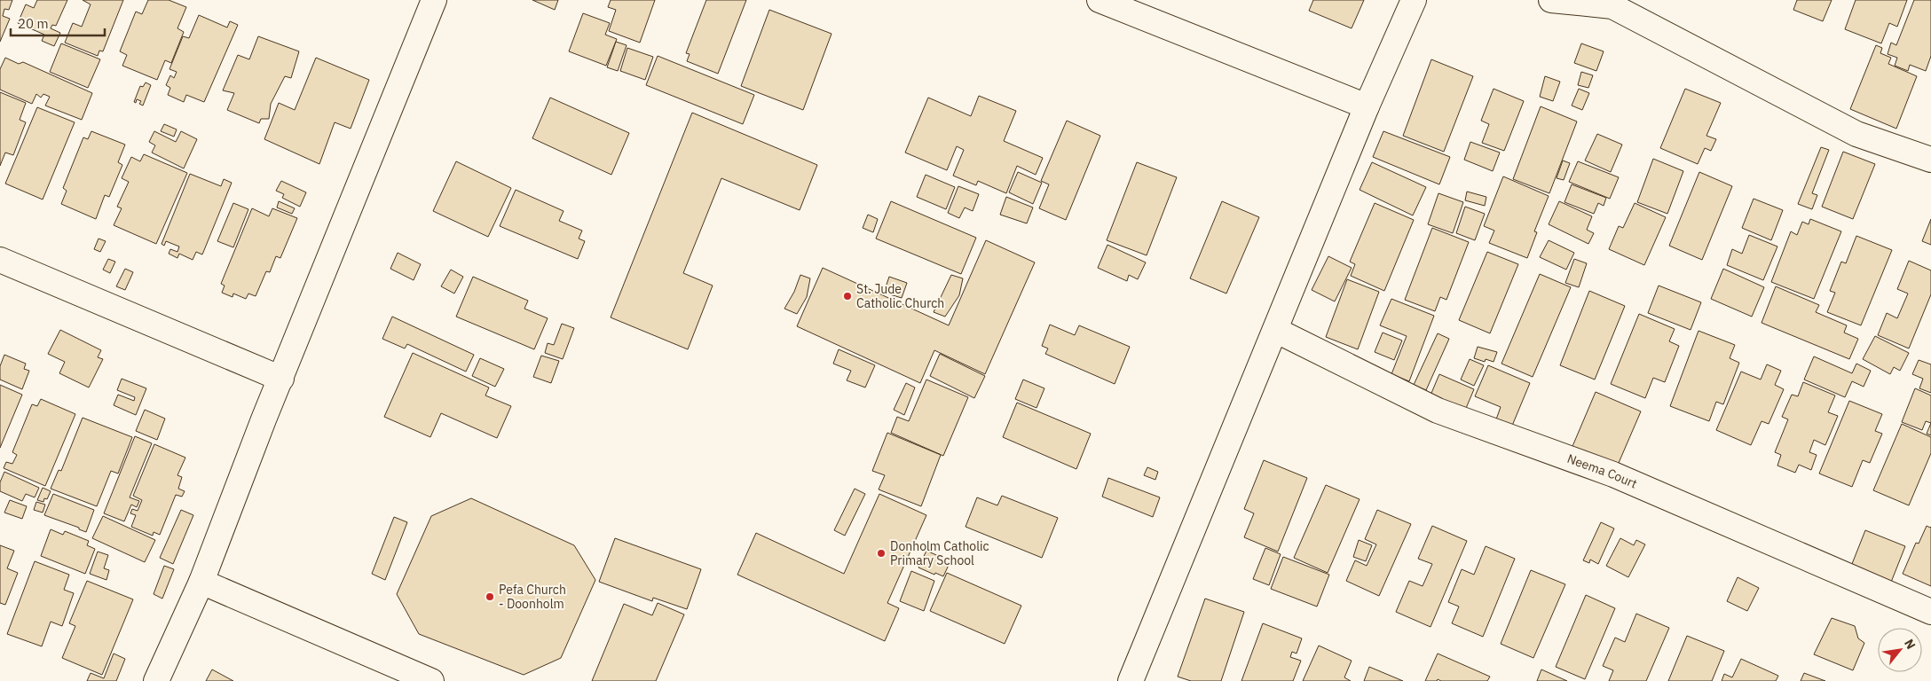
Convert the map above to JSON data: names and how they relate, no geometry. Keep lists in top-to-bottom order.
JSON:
{
  "streets": {
    "street": ["Neema Court"]
  },
  "places": ["St. Jude Catholic Church", "Donholm Catholic Primary School", "Pefa Church - Doonholm"],
  "scale_bar": "20 m",
  "north": "top right"
}
